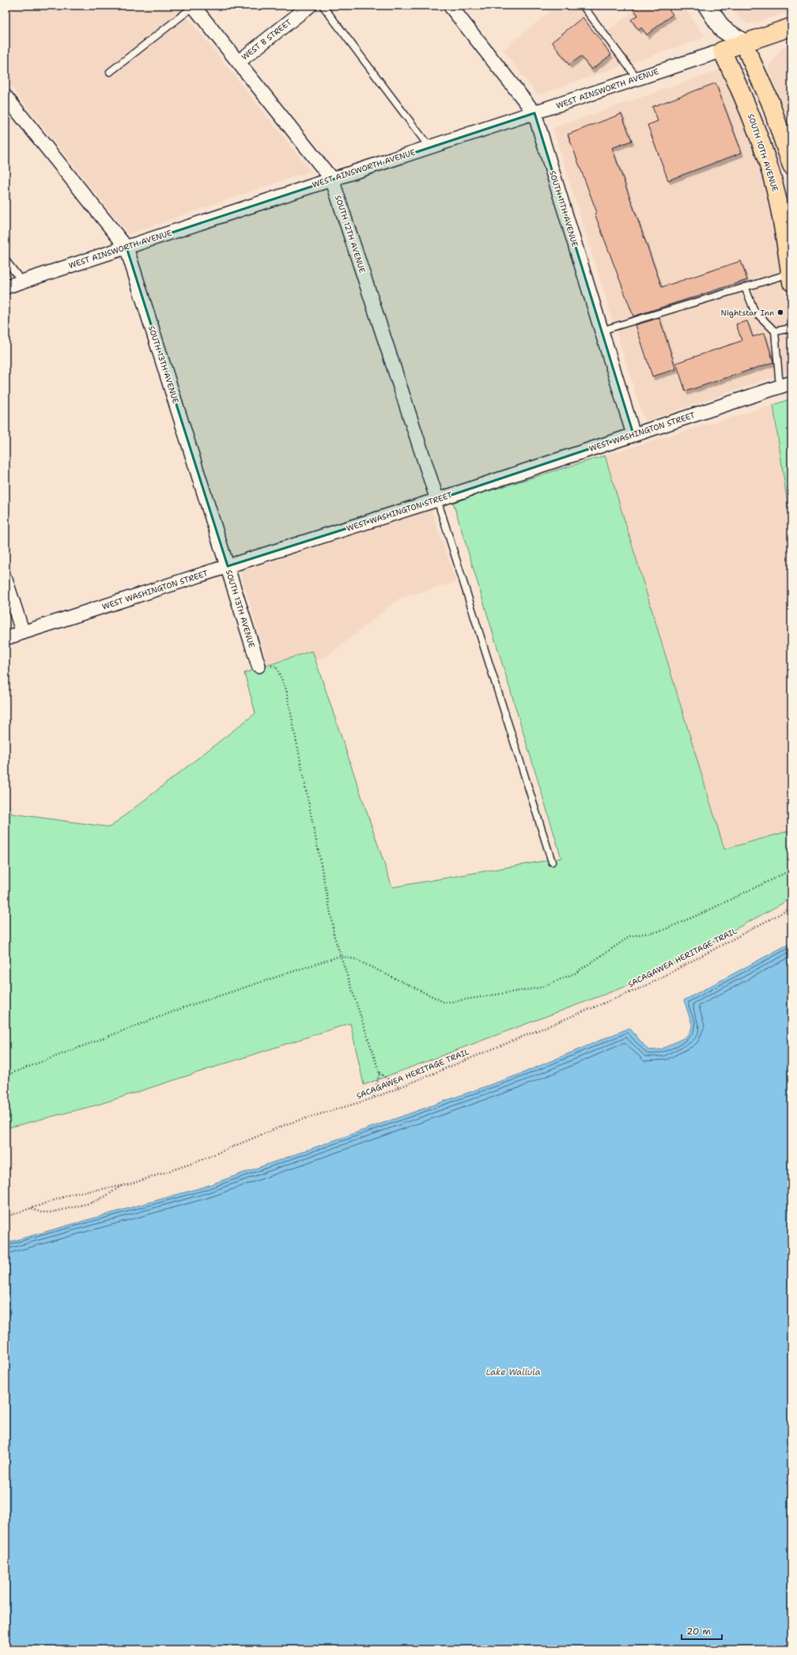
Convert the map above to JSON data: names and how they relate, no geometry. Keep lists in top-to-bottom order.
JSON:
{
  "streets": {
    "main road": ["SOUTH 10TH AVENUE"],
    "street": [
      "WEST B STREET",
      "WEST AINSWORTH AVENUE",
      "SOUTH 11TH AVENUE",
      "SOUTH 12TH AVENUE",
      "SOUTH 13TH AVENUE",
      "WEST WASHINGTON STREET"
    ],
    "path": ["SACAGAWEA HERITAGE TRAIL"]
  },
  "crossings": [
    ["WEST B STREET", "SOUTH 12TH AVENUE"],
    ["WEST AINSWORTH AVENUE", "SOUTH 10TH AVENUE"],
    ["WEST AINSWORTH AVENUE", "SOUTH 11TH AVENUE"],
    ["WEST AINSWORTH AVENUE", "SOUTH 12TH AVENUE"],
    ["WEST AINSWORTH AVENUE", "SOUTH 13TH AVENUE"],
    ["SOUTH 11TH AVENUE", "WEST WASHINGTON STREET"],
    ["SOUTH 12TH AVENUE", "WEST WASHINGTON STREET"],
    ["SOUTH 13TH AVENUE", "WEST WASHINGTON STREET"]
  ],
  "water": ["Lake Wallula"],
  "places": ["Nightstar Inn"],
  "scale_bar": "20 m"
}
